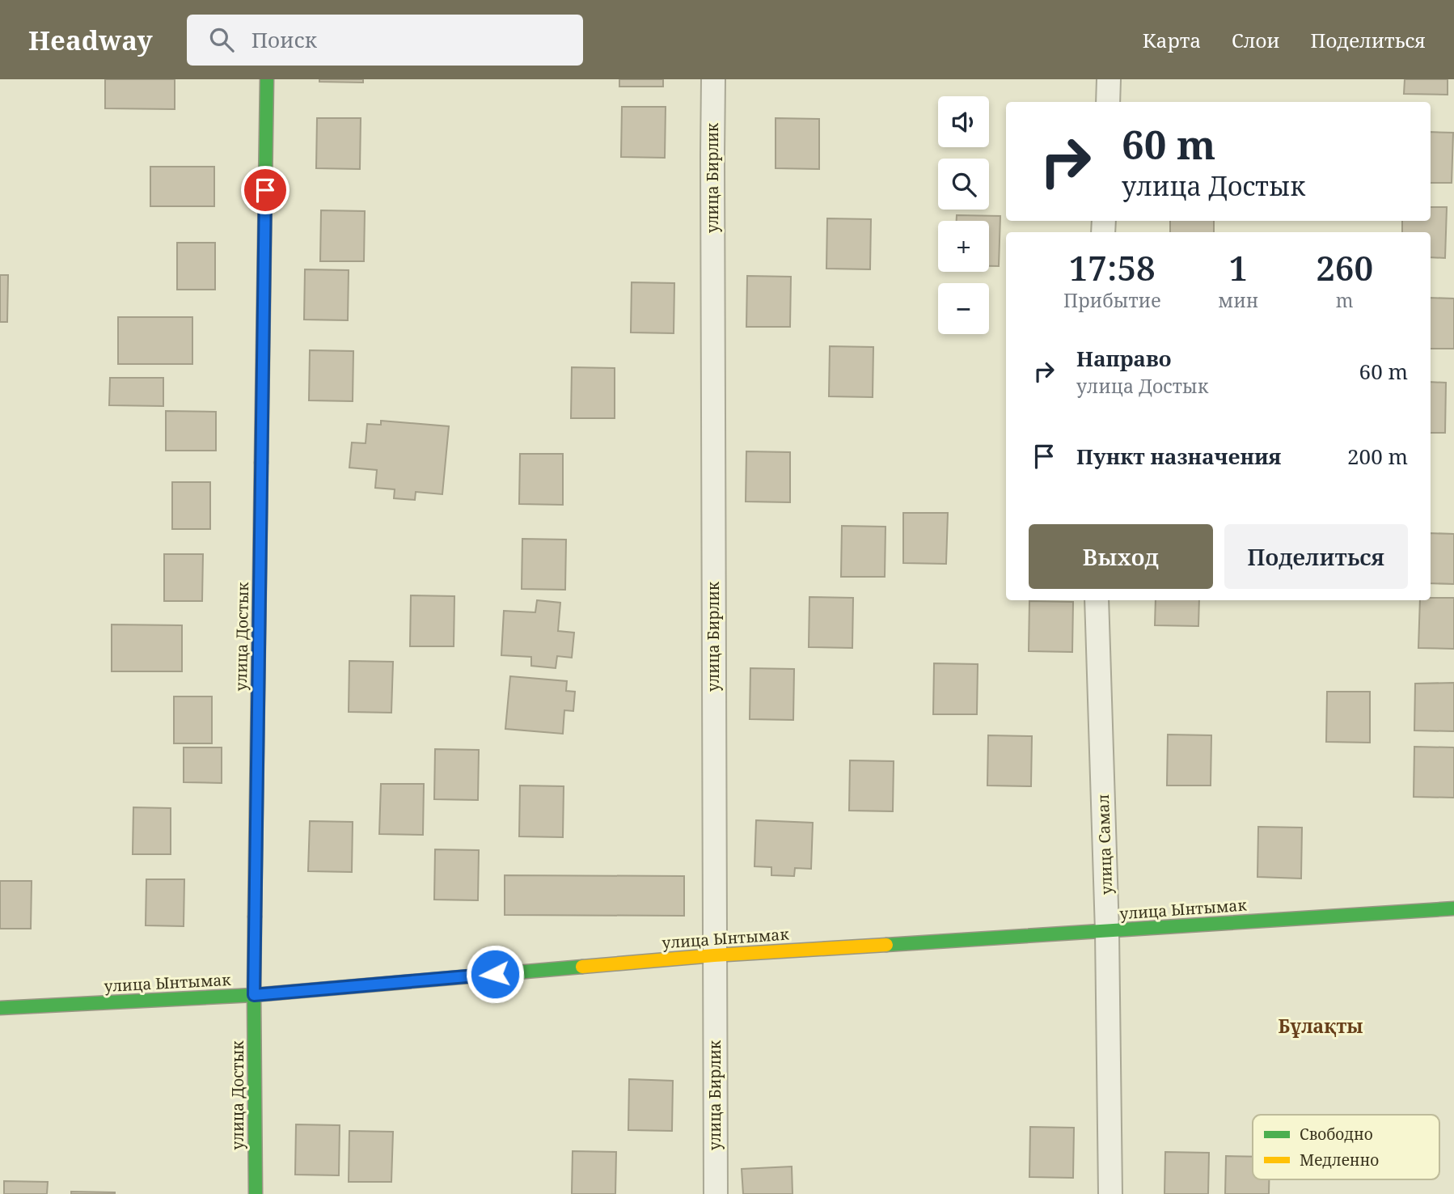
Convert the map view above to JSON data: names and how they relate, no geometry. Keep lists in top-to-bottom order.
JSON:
{
  "streets": {
    "street": [
      "улица Бирлик",
      "улица Достык",
      "улица Самал",
      "улица Ынтымак"
    ]
  },
  "crossings": [
    ["улица Бирлик", "улица Ынтымак"],
    ["улица Достык", "улица Ынтымак"],
    ["улица Самал", "улица Ынтымак"]
  ],
  "districts": ["Бұлақты"],
  "legend": ["Свободно", "Медленно"],
  "page": {
    "header": "Headway",
    "search": "Поиск",
    "nav": ["Карта", "Слои", "Поделиться"],
    "map_buttons": ["+", "−"],
    "turn": ["60 m", "улица Достык"],
    "eta": [
      "17:58",
      "Прибытие",
      "1",
      "мин",
      "260",
      "m"
    ],
    "list": [
      {
        "name": "Направо",
        "note": "улица Достык",
        "value": "60 m"
      },
      {
        "name": "Пункт назначения",
        "value": "200 m"
      }
    ],
    "buttons": ["Выход", "Поделиться"]
  }
}
